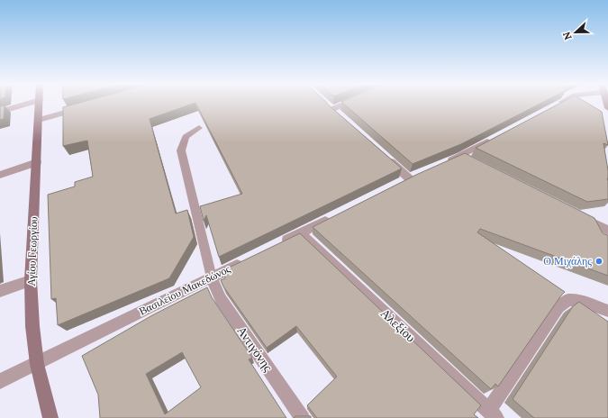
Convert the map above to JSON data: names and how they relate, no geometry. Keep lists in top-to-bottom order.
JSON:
{
  "streets": {
    "street": [
      "Αγίου Γεωργίου",
      "Βασιλείου Μακεδώνος",
      "Αλεξίου",
      "Αντιγόνης"
    ]
  },
  "crossings": [
    ["Αγίου Γεωργίου", "Βασιλείου Μακεδώνος"],
    ["Βασιλείου Μακεδώνος", "Αντιγόνης"]
  ],
  "places": ["Ο Μιχάλης"],
  "north": "left"
}
